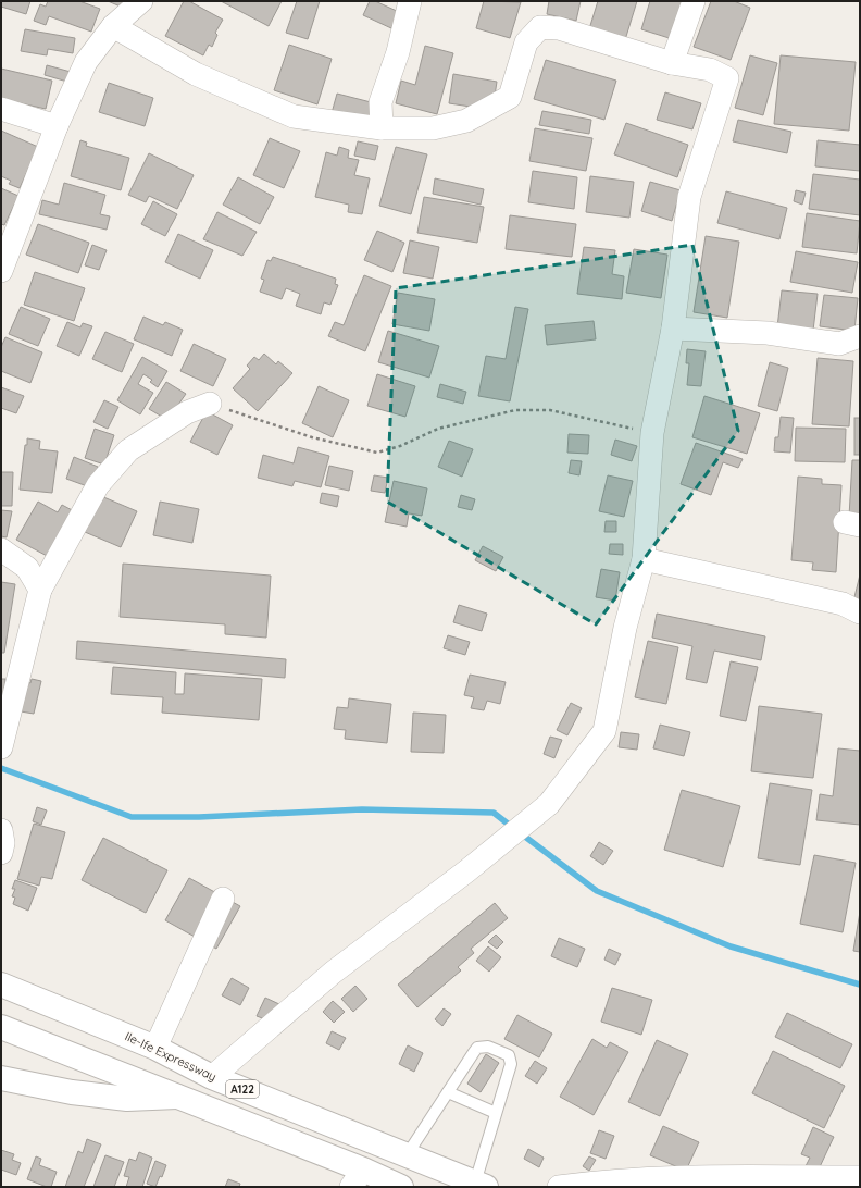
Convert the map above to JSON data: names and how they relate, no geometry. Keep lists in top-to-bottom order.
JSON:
{
  "streets": {
    "main road": ["Ile-Ife Expressway", "A122"]
  }
}
